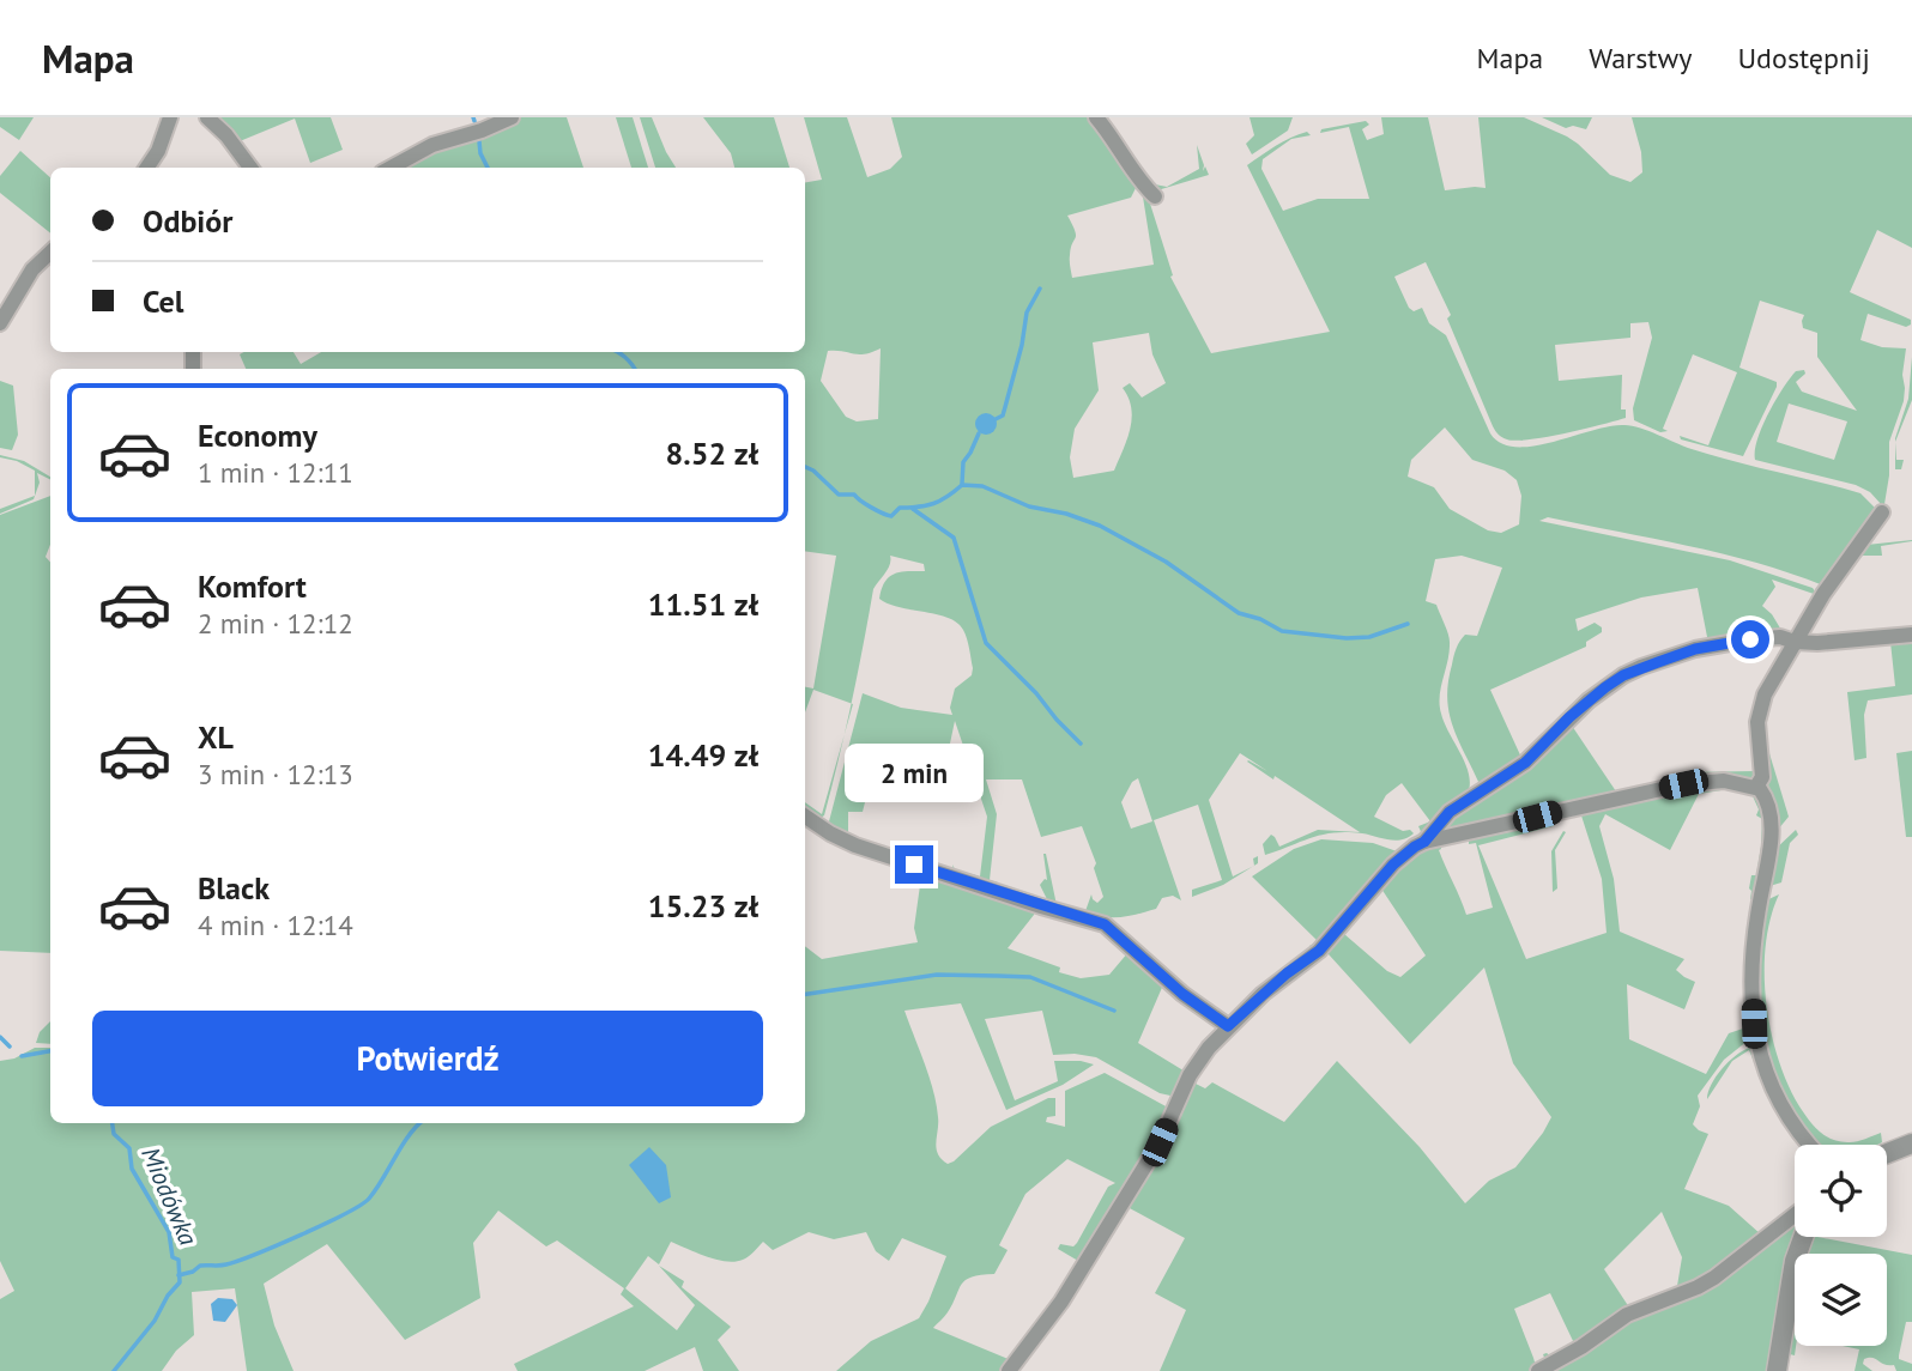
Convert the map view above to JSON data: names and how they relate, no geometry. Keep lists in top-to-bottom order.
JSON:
{
  "water": ["Miodówka"],
  "page": {
    "header": "Mapa",
    "nav": ["Mapa", "Warstwy", "Udostępnij"],
    "banner": ["Odbiór", "Cel"],
    "list": [
      {
        "name": "Economy",
        "note": "1 min · 12:11",
        "value": "8.52 zł"
      },
      {
        "name": "Komfort",
        "note": "2 min · 12:12",
        "value": "11.51 zł"
      },
      {
        "name": "XL",
        "note": "3 min · 12:13",
        "value": "14.49 zł"
      },
      {
        "name": "Black",
        "note": "4 min · 12:14",
        "value": "15.23 zł"
      }
    ],
    "bubble": "2 min",
    "buttons": "Potwierdź"
  }
}
